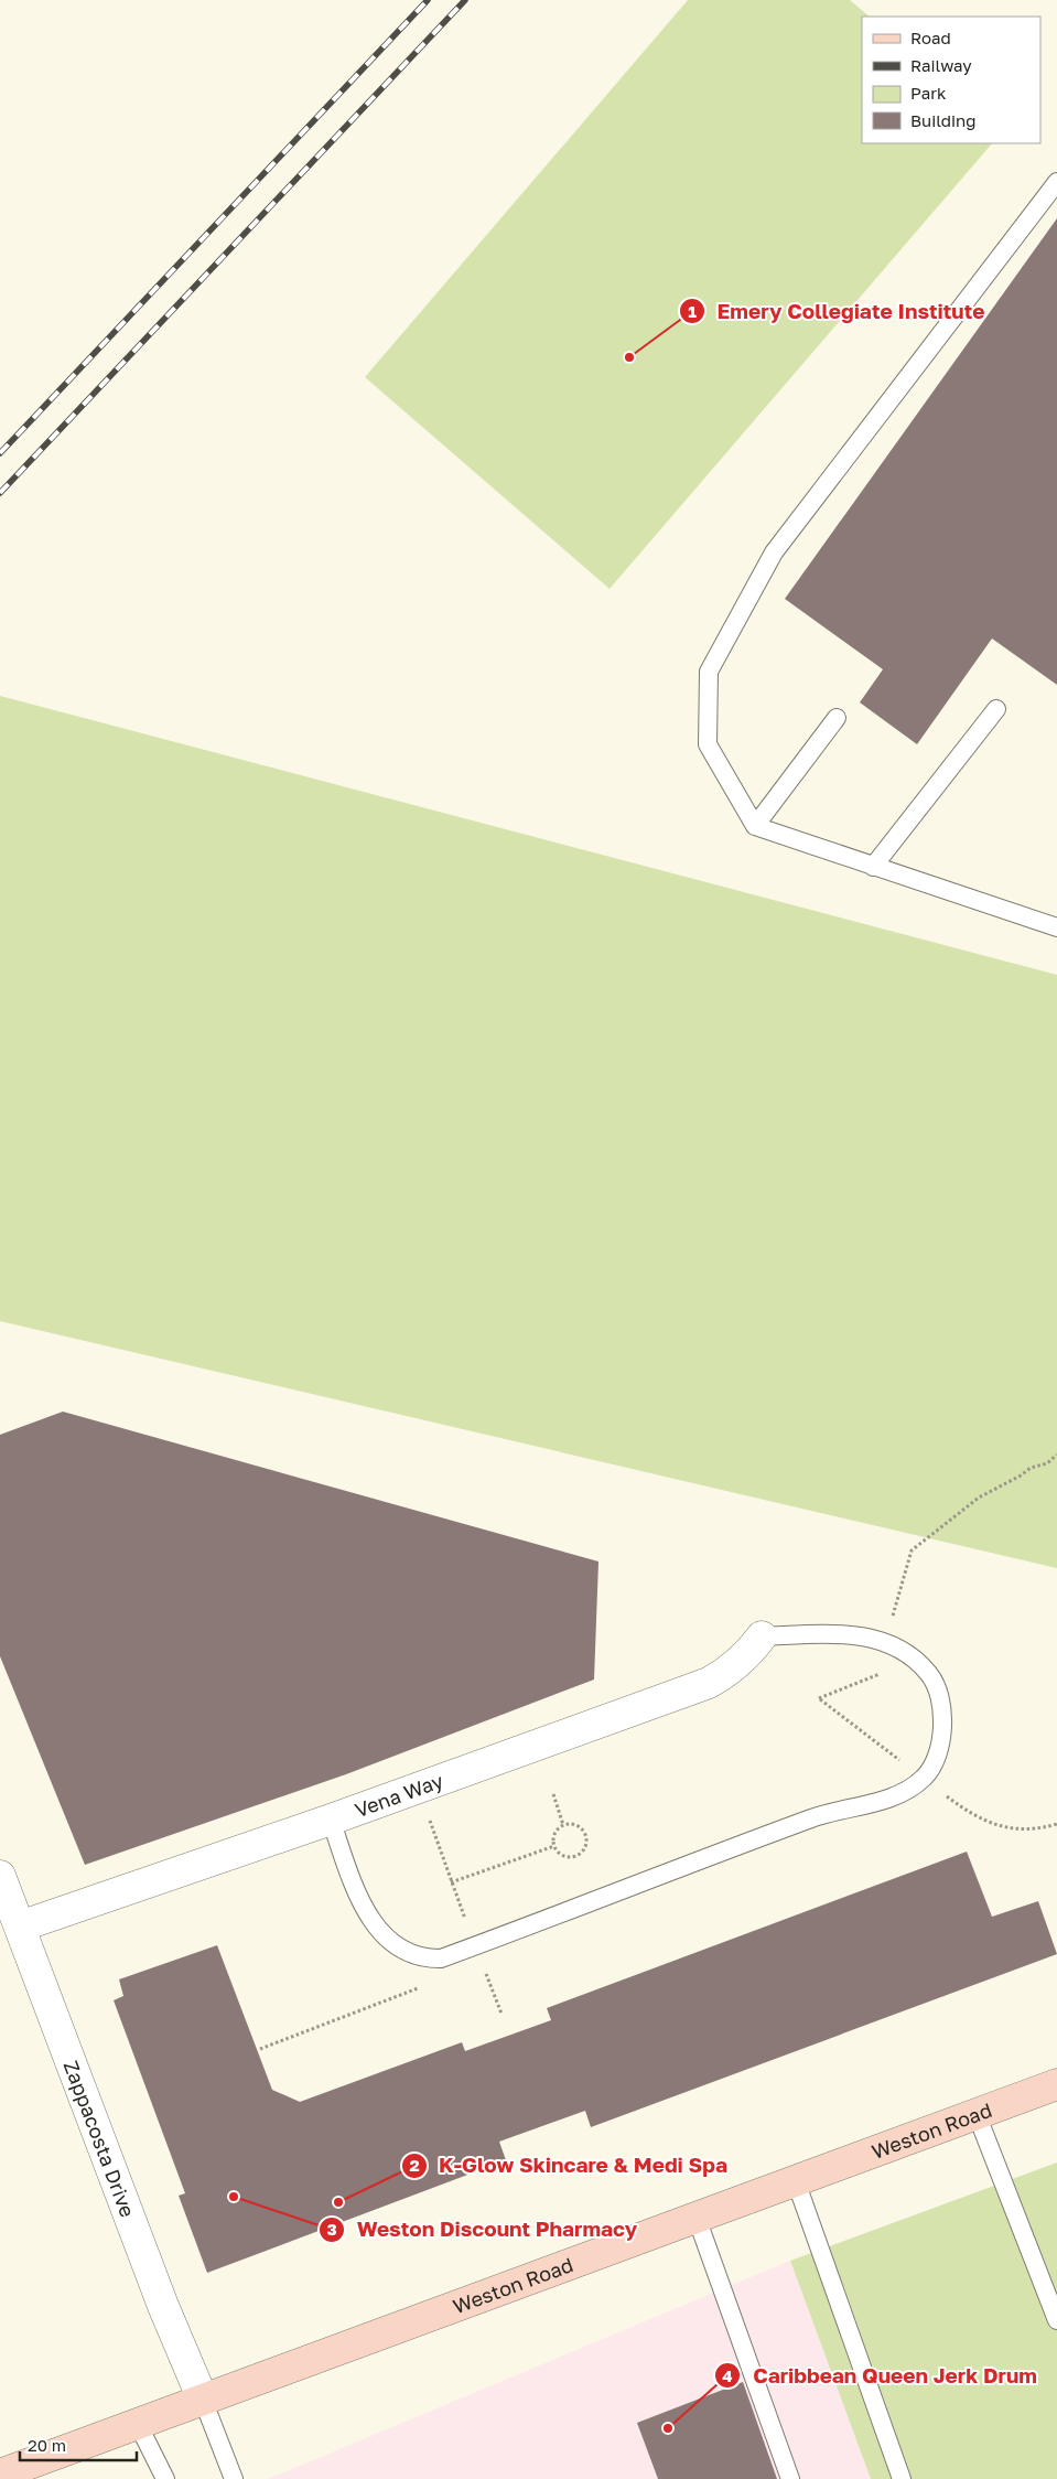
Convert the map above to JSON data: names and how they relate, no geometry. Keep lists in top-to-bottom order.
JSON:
{
  "streets": {
    "main road": ["Weston Road"],
    "street": ["Vena Way", "Zappacosta Drive"]
  },
  "crossings": [
    ["Vena Way", "Zappacosta Drive"],
    ["Weston Road", "Zappacosta Drive"]
  ],
  "places": [
    "Emery Collegiate Institute",
    "Weston Discount Pharmacy",
    "K-Glow Skincare & Medi Spa",
    "Caribbean Queen Jerk Drum"
  ],
  "legend": [
    "Road",
    "Railway",
    "Park",
    "Building"
  ],
  "scale_bar": "20 m"
}
